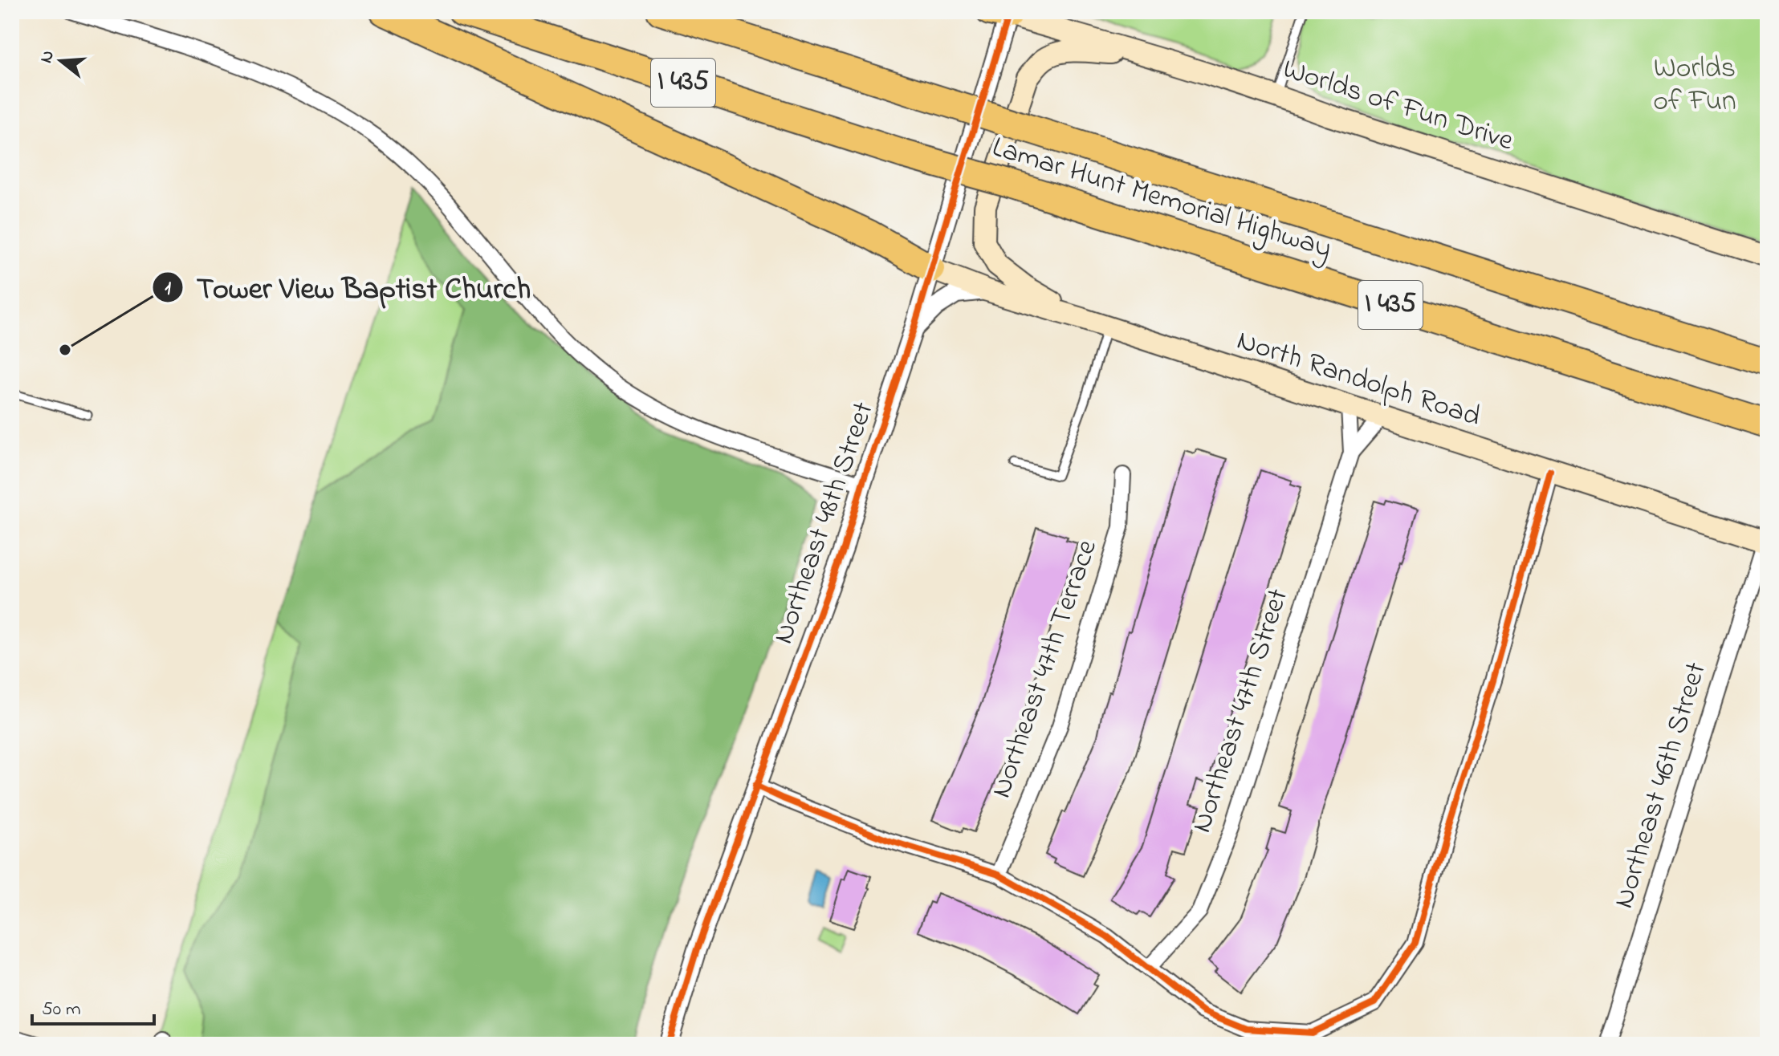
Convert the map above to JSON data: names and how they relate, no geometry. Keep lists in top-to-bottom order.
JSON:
{
  "streets": {
    "highway": ["I 435", "Lamar Hunt Memorial Highway"],
    "main road": ["Worlds of Fun Drive", "North Randolph Road"],
    "street": [
      "Northeast 48th Street",
      "Northeast 47th Terrace",
      "Northeast 47th Street",
      "Northeast 46th Street"
    ]
  },
  "crossings": [
    ["Worlds of Fun Drive", "Northeast 48th Street"],
    ["North Randolph Road", "Northeast 48th Street"],
    ["North Randolph Road", "Northeast 47th Street"],
    ["North Randolph Road", "Northeast 46th Street"]
  ],
  "parks": ["Worlds of Fun"],
  "places": ["Tower View Baptist Church"],
  "scale_bar": "50 m",
  "north": "left"
}
